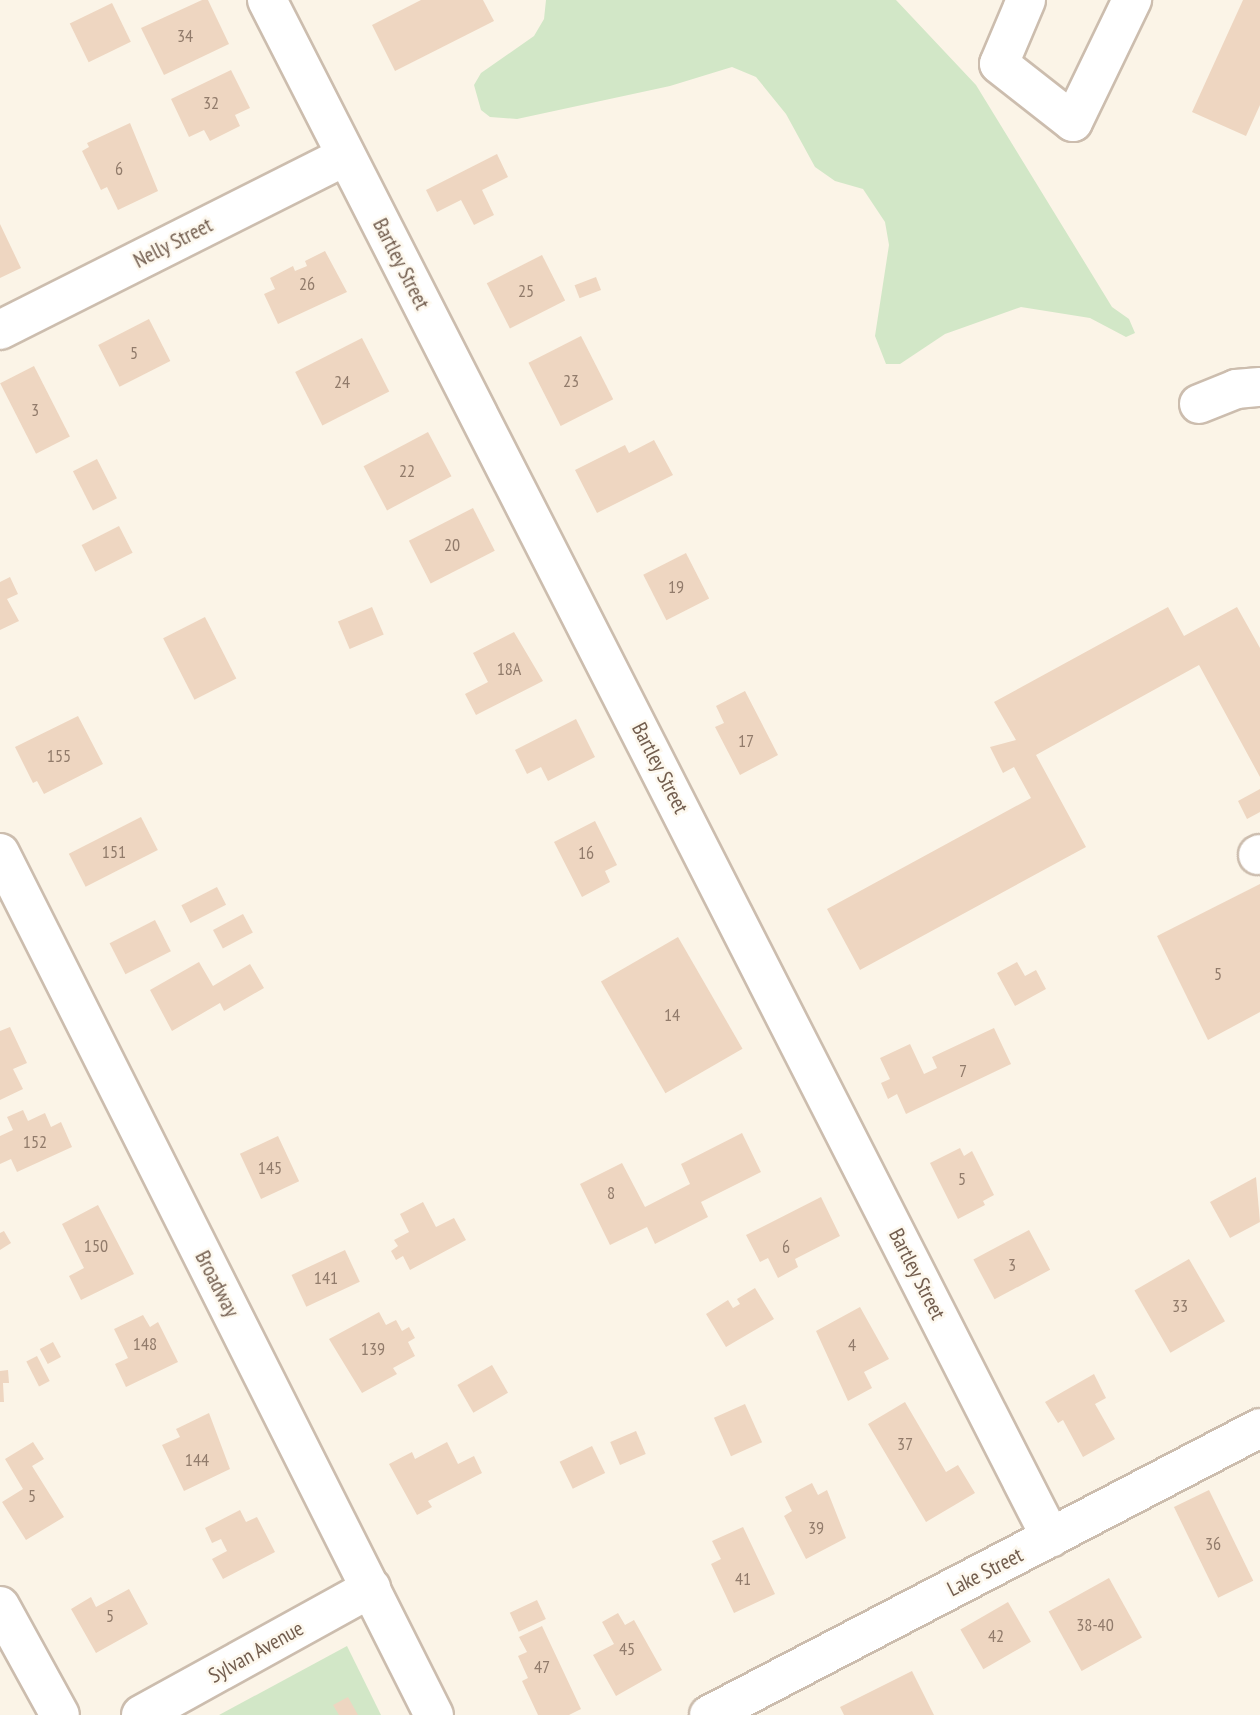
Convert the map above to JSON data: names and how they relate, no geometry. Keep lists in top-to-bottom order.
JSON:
{
  "streets": {
    "street": [
      "Nelly Street",
      "Bartley Street",
      "Broadway",
      "Lake Street",
      "Sylvan Avenue"
    ]
  },
  "crossings": [
    ["Nelly Street", "Bartley Street"],
    ["Bartley Street", "Lake Street"],
    ["Broadway", "Sylvan Avenue"]
  ],
  "house_numbers": [
    "34",
    "32",
    "6",
    "26",
    "25",
    "5",
    "23",
    "24",
    "3",
    "22",
    "20",
    "19",
    "18A",
    "17",
    "155",
    "151",
    "16",
    "5",
    "14",
    "7",
    "152",
    "145",
    "5",
    "8",
    "150",
    "6",
    "3",
    "141",
    "33",
    "148",
    "4",
    "139",
    "37",
    "144",
    "5",
    "39",
    "36",
    "41",
    "5",
    "38-40",
    "42",
    "45",
    "47"
  ]
}
